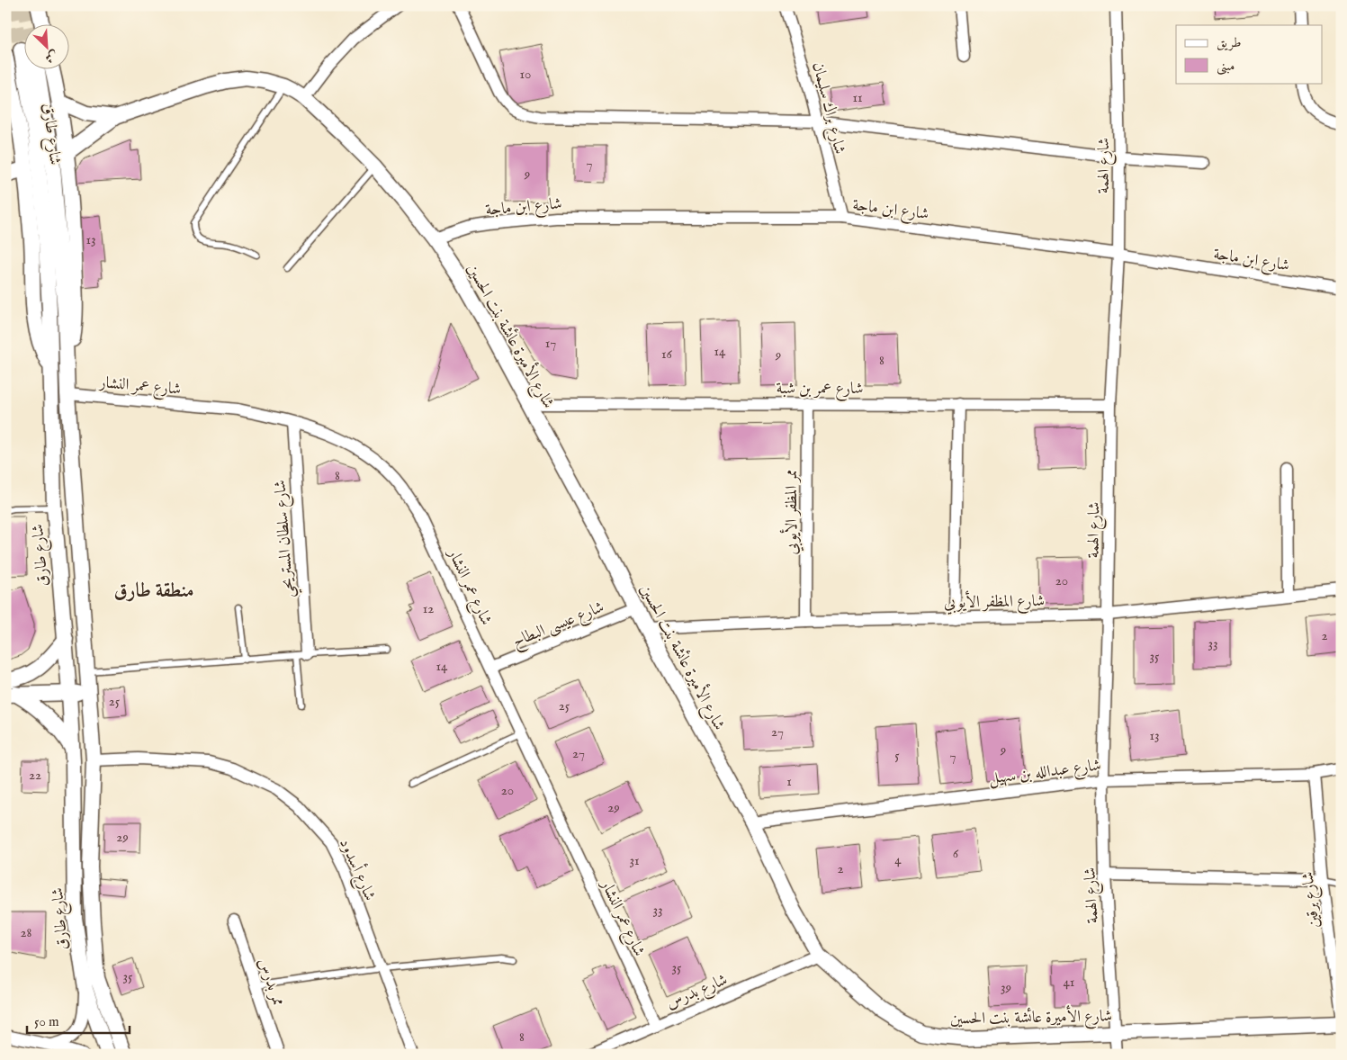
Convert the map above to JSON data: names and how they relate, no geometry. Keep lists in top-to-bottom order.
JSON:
{
  "streets": {
    "street": [
      "شارع براك سليمان",
      "شارع طارق",
      "شارع الهمة",
      "شارع ابن ماجة",
      "شارع الأميرة عائشة بنت الحسين",
      "شارع عمر النشار",
      "شارع عمر بن شبة",
      "ممر المظفر الأيوبي",
      "شارع سلطان المستريحي",
      "شارع المظفر الأيوبي",
      "شارع عيسى البطاح",
      "شارع عبدالله بن سهيل",
      "شارع أسدود",
      "شارع برقين",
      "ممر بدرس",
      "شارع بدرس"
    ]
  },
  "crossings": [
    ["شارع براك سليمان", "شارع ابن ماجة"],
    ["شارع طارق", "شارع عمر النشار"],
    ["شارع طارق", "شارع أسدود"],
    ["شارع الهمة", "شارع ابن ماجة"],
    ["شارع الهمة", "شارع الأميرة عائشة بنت الحسين"],
    ["شارع الهمة", "شارع عمر بن شبة"],
    ["شارع الهمة", "شارع المظفر الأيوبي"],
    ["شارع الهمة", "شارع عبدالله بن سهيل"],
    ["شارع ابن ماجة", "شارع الأميرة عائشة بنت الحسين"],
    ["شارع الأميرة عائشة بنت الحسين", "شارع عمر بن شبة"],
    ["شارع الأميرة عائشة بنت الحسين", "شارع المظفر الأيوبي"],
    ["شارع الأميرة عائشة بنت الحسين", "شارع عيسى البطاح"],
    ["شارع الأميرة عائشة بنت الحسين", "شارع عبدالله بن سهيل"],
    ["شارع الأميرة عائشة بنت الحسين", "شارع برقين"],
    ["شارع الأميرة عائشة بنت الحسين", "شارع بدرس"],
    ["شارع عمر النشار", "شارع سلطان المستريحي"],
    ["شارع عمر النشار", "شارع عيسى البطاح"],
    ["شارع عمر النشار", "شارع بدرس"],
    ["شارع عمر بن شبة", "ممر المظفر الأيوبي"],
    ["ممر المظفر الأيوبي", "شارع المظفر الأيوبي"],
    ["شارع عبدالله بن سهيل", "شارع برقين"]
  ],
  "districts": ["منطقة طارق"],
  "house_numbers": [
    "10",
    "11",
    "7",
    "9",
    "13",
    "17",
    "14",
    "16",
    "9",
    "8",
    "8",
    "20",
    "12",
    "2",
    "33",
    "35",
    "14",
    "25",
    "25",
    "27",
    "13",
    "9",
    "27",
    "5",
    "7",
    "22",
    "1",
    "20",
    "29",
    "29",
    "6",
    "4",
    "31",
    "2",
    "33",
    "28",
    "35",
    "35",
    "41",
    "39",
    "8"
  ],
  "legend": ["طريق", "مبنى"],
  "scale_bar": "50 m",
  "north": "bottom right"
}
